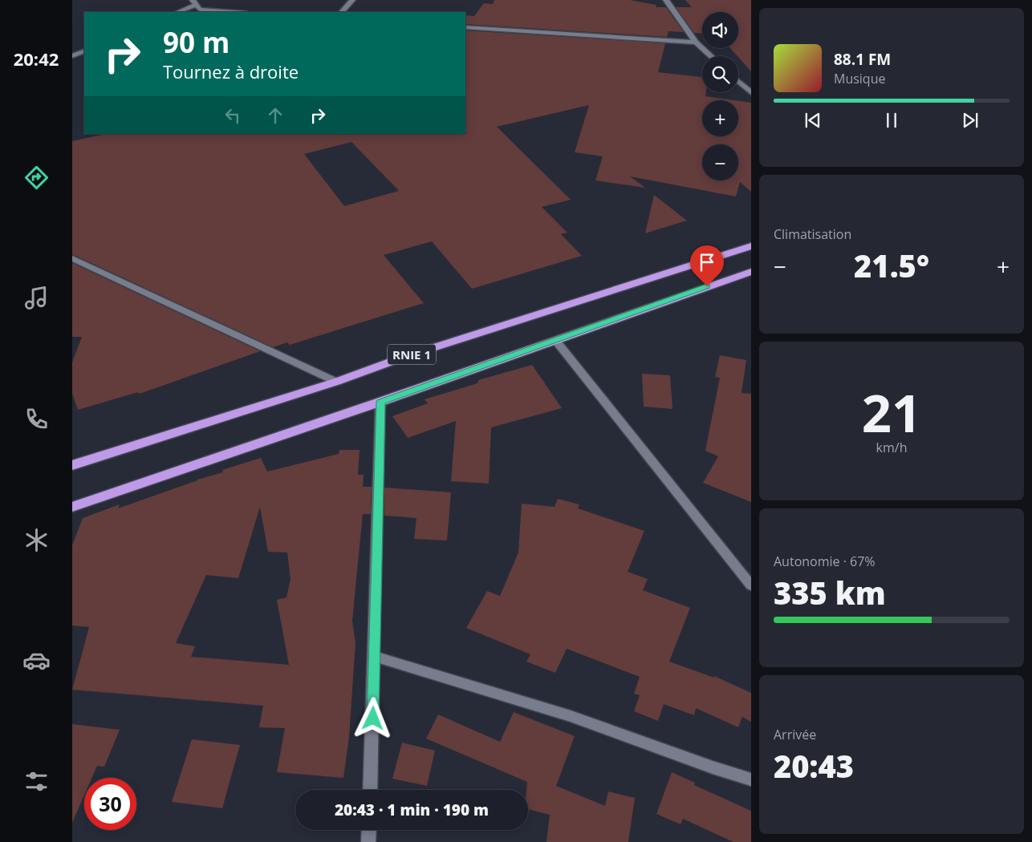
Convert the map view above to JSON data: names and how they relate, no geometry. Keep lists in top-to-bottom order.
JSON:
{
  "streets": {
    "highway": ["RNIE 1"]
  },
  "page": {
    "tabs": "20:42",
    "map_buttons": ["+", "−"],
    "turn": ["90 m", "Tournez à droite"],
    "song": ["88.1 FM", "Musique"],
    "tile": [
      "Climatisation",
      ["21", "km/h"],
      ["Autonomie · 67%", "335 km"],
      ["Arrivée", "20:43"]
    ],
    "heat": ["−", "21.5°", "+"],
    "limit": "30",
    "trip": "20:43 · 1 min · 190 m"
  }
}
